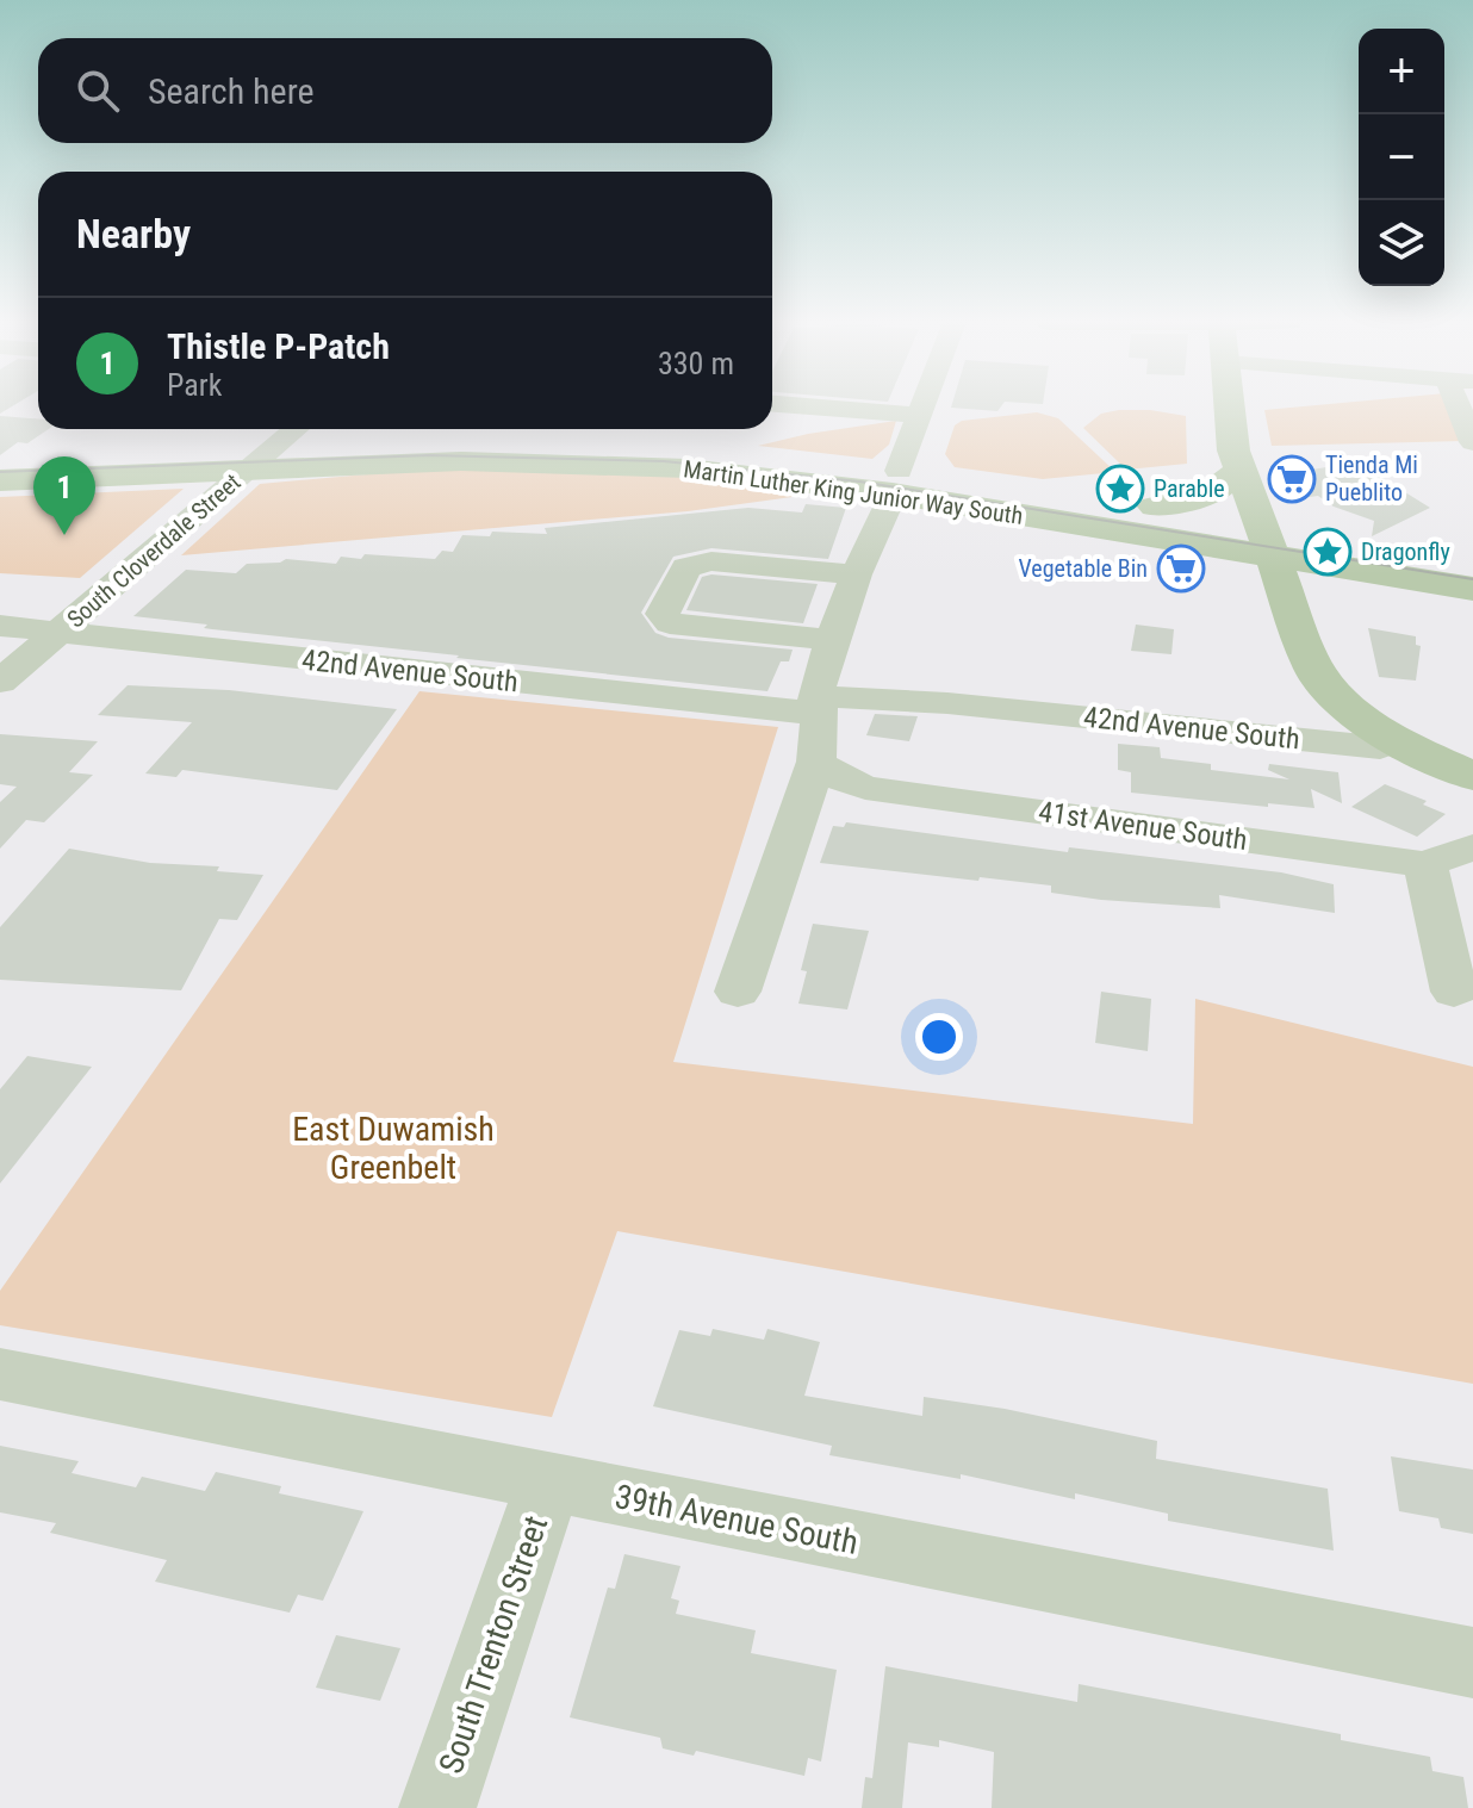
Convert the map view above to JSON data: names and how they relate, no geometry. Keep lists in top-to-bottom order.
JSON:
{
  "streets": {
    "main road": ["Martin Luther King Junior Way South"],
    "street": [
      "South Cloverdale Street",
      "42nd Avenue South",
      "41st Avenue South",
      "39th Avenue South",
      "South Trenton Street"
    ]
  },
  "crossings": [
    ["Martin Luther King Junior Way South", "South Cloverdale Street"],
    ["South Cloverdale Street", "42nd Avenue South"],
    ["39th Avenue South", "South Trenton Street"]
  ],
  "parks": ["East Duwamish Greenbelt"],
  "places": {
    "supermarket": ["Tienda Mi Pueblito", "Vegetable Bin"],
    "place": ["Parable", "Dragonfly"]
  },
  "page": {
    "map_buttons": ["+", "−"],
    "search": "Search here",
    "heading": "Nearby",
    "list": [
      {
        "mark": "1",
        "name": "Thistle P-Patch",
        "note": "Park",
        "value": "330 m"
      }
    ],
    "pins": "1"
  }
}
